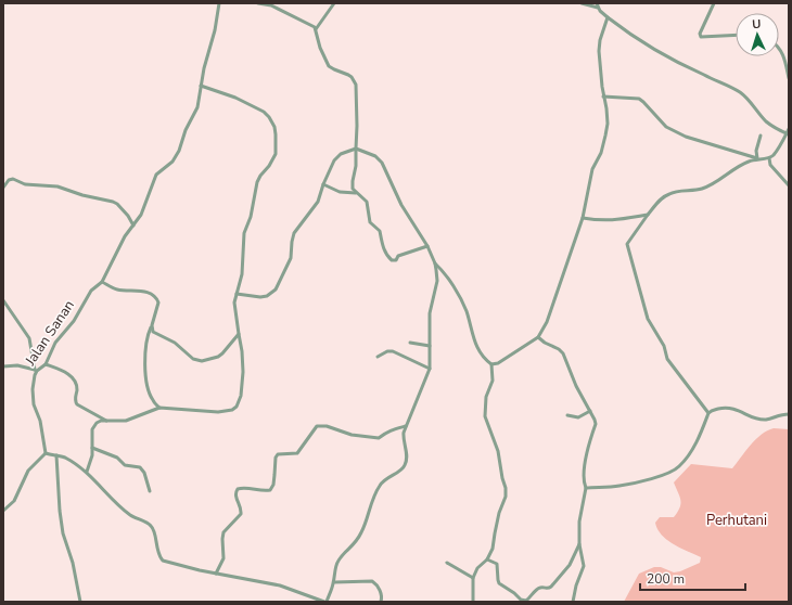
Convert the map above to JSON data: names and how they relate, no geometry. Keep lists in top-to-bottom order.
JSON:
{
  "streets": {
    "street": ["Jalan Sanan"]
  },
  "parks": ["Perhutani"],
  "scale_bar": "200 m",
  "north": "top"
}
